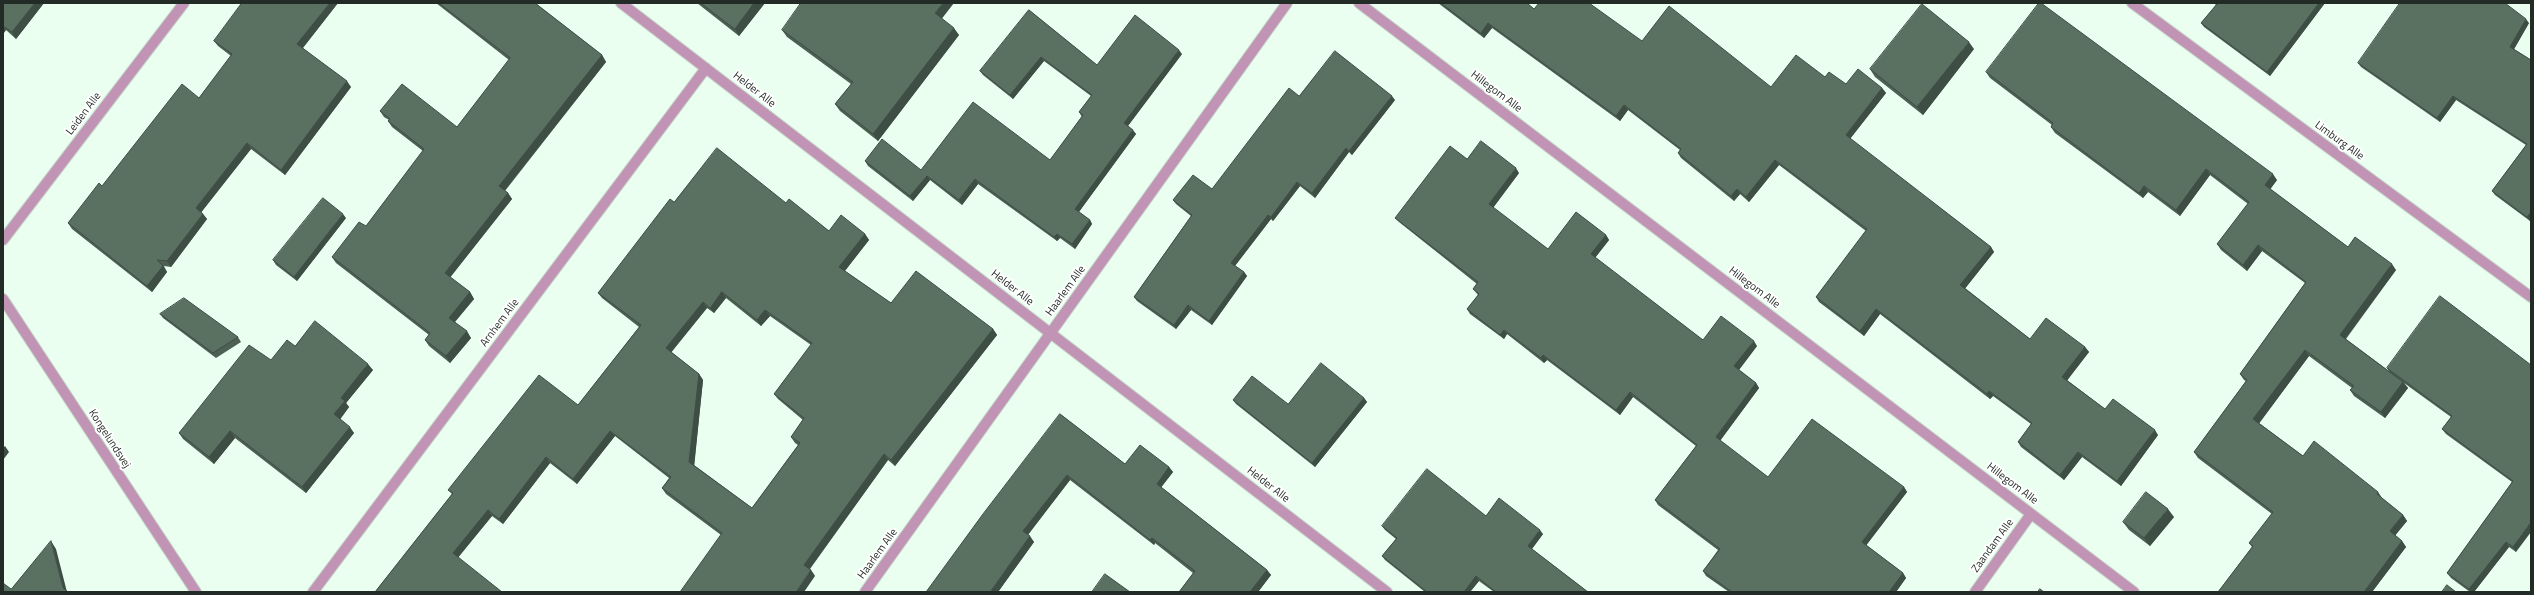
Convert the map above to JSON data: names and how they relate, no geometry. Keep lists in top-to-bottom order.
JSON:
{
  "streets": {
    "street": [
      "Helder Alle",
      "Hillegom Alle",
      "Leiden Alle",
      "Limburg Alle",
      "Haarlem Alle",
      "Arnhem Alle",
      "Kongelundsvej",
      "Zaandam Alle"
    ]
  },
  "crossings": [
    ["Helder Alle", "Haarlem Alle"],
    ["Helder Alle", "Arnhem Alle"],
    ["Hillegom Alle", "Zaandam Alle"]
  ]
}
